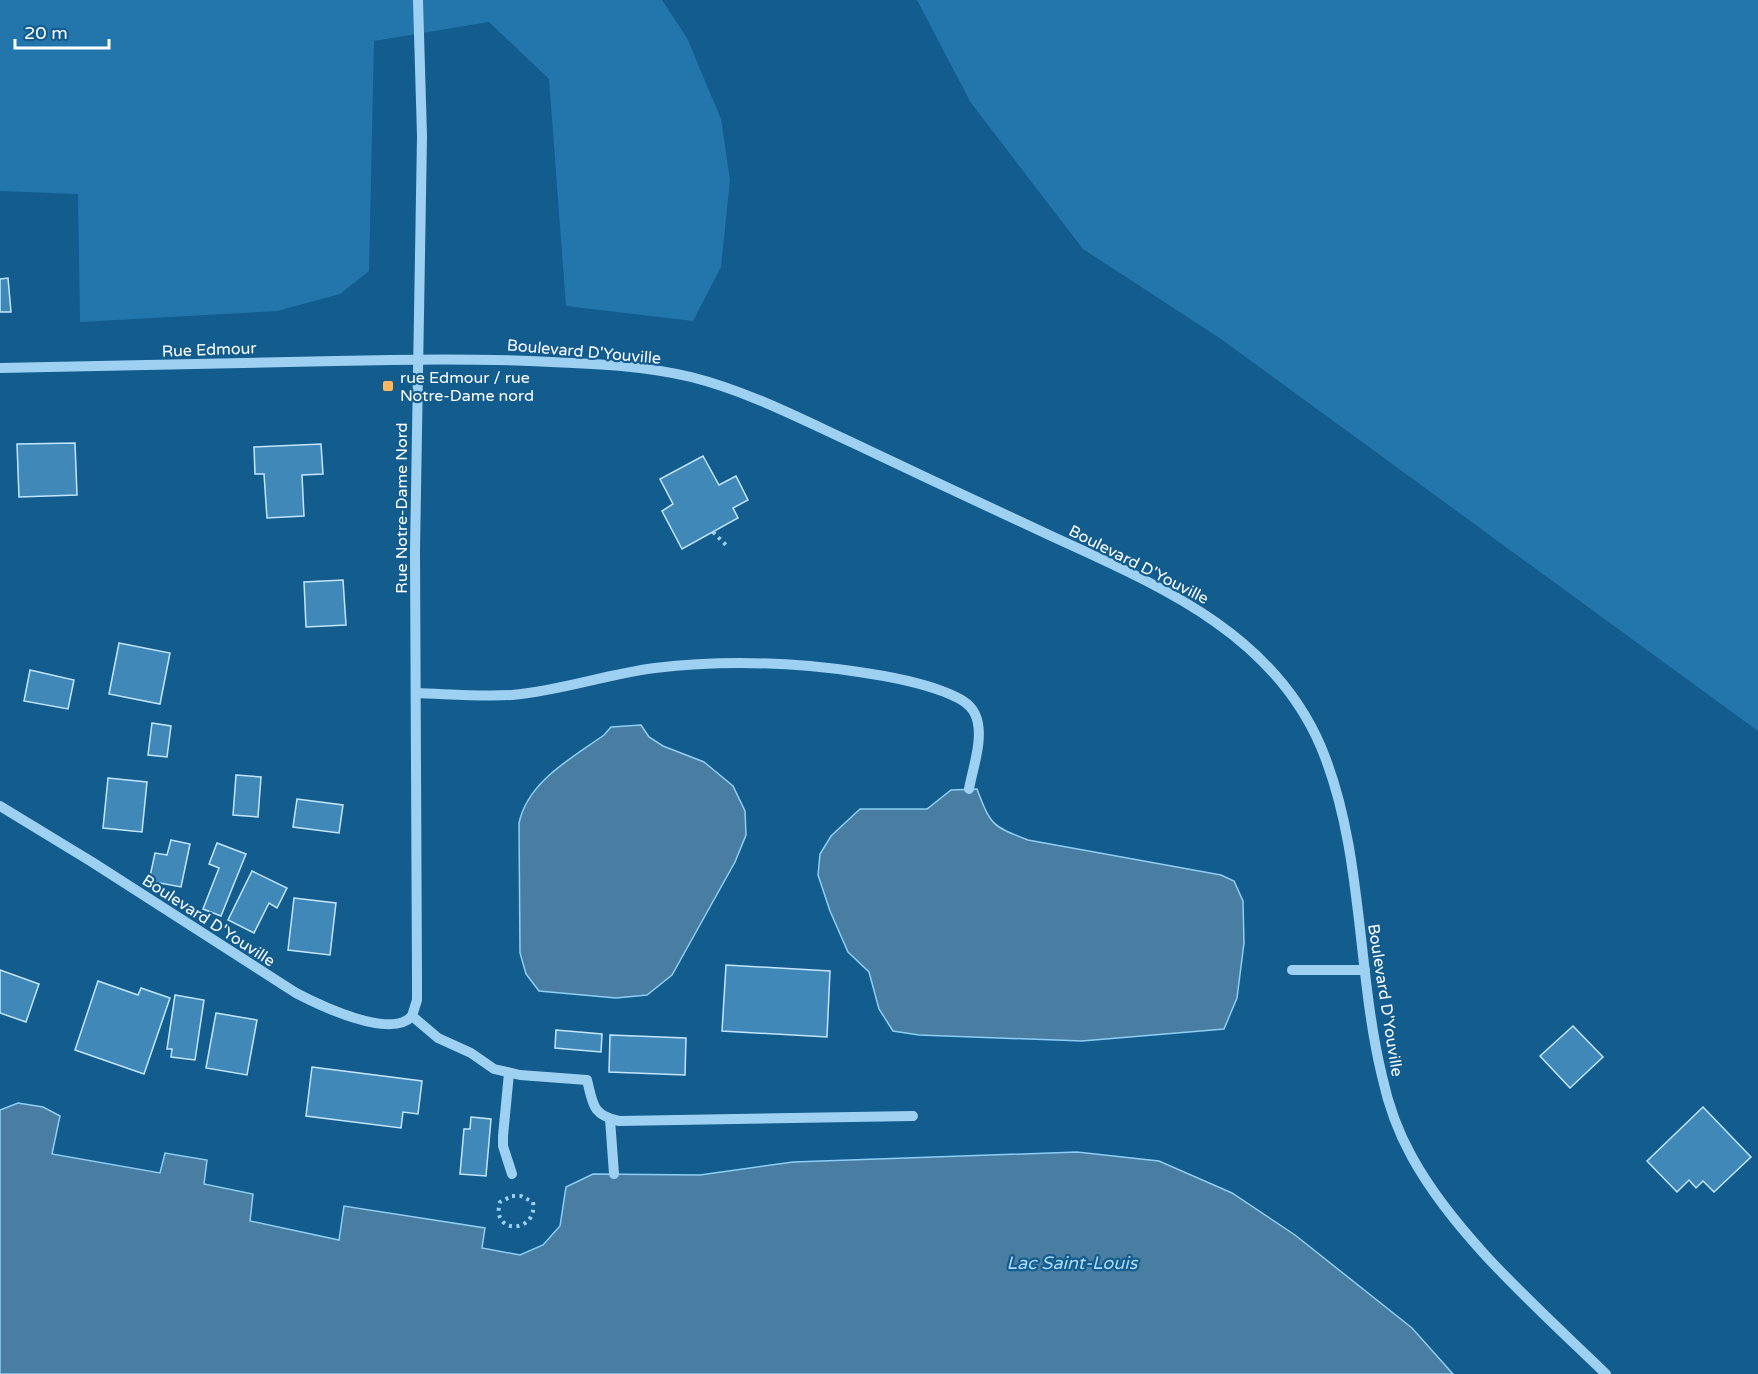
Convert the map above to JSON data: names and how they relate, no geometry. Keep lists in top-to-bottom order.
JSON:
{
  "streets": {
    "street": ["Rue Edmour", "Boulevard D'Youville", "Rue Notre-Dame Nord"]
  },
  "crossings": [
    ["Rue Edmour", "Boulevard D'Youville"],
    ["Rue Edmour", "Rue Notre-Dame Nord"],
    ["Boulevard D'Youville", "Rue Notre-Dame Nord"]
  ],
  "water": ["Lac Saint-Louis"],
  "places": {
    "transit": ["rue Edmour / rue Notre-Dame nord"]
  },
  "scale_bar": "20 m"
}
